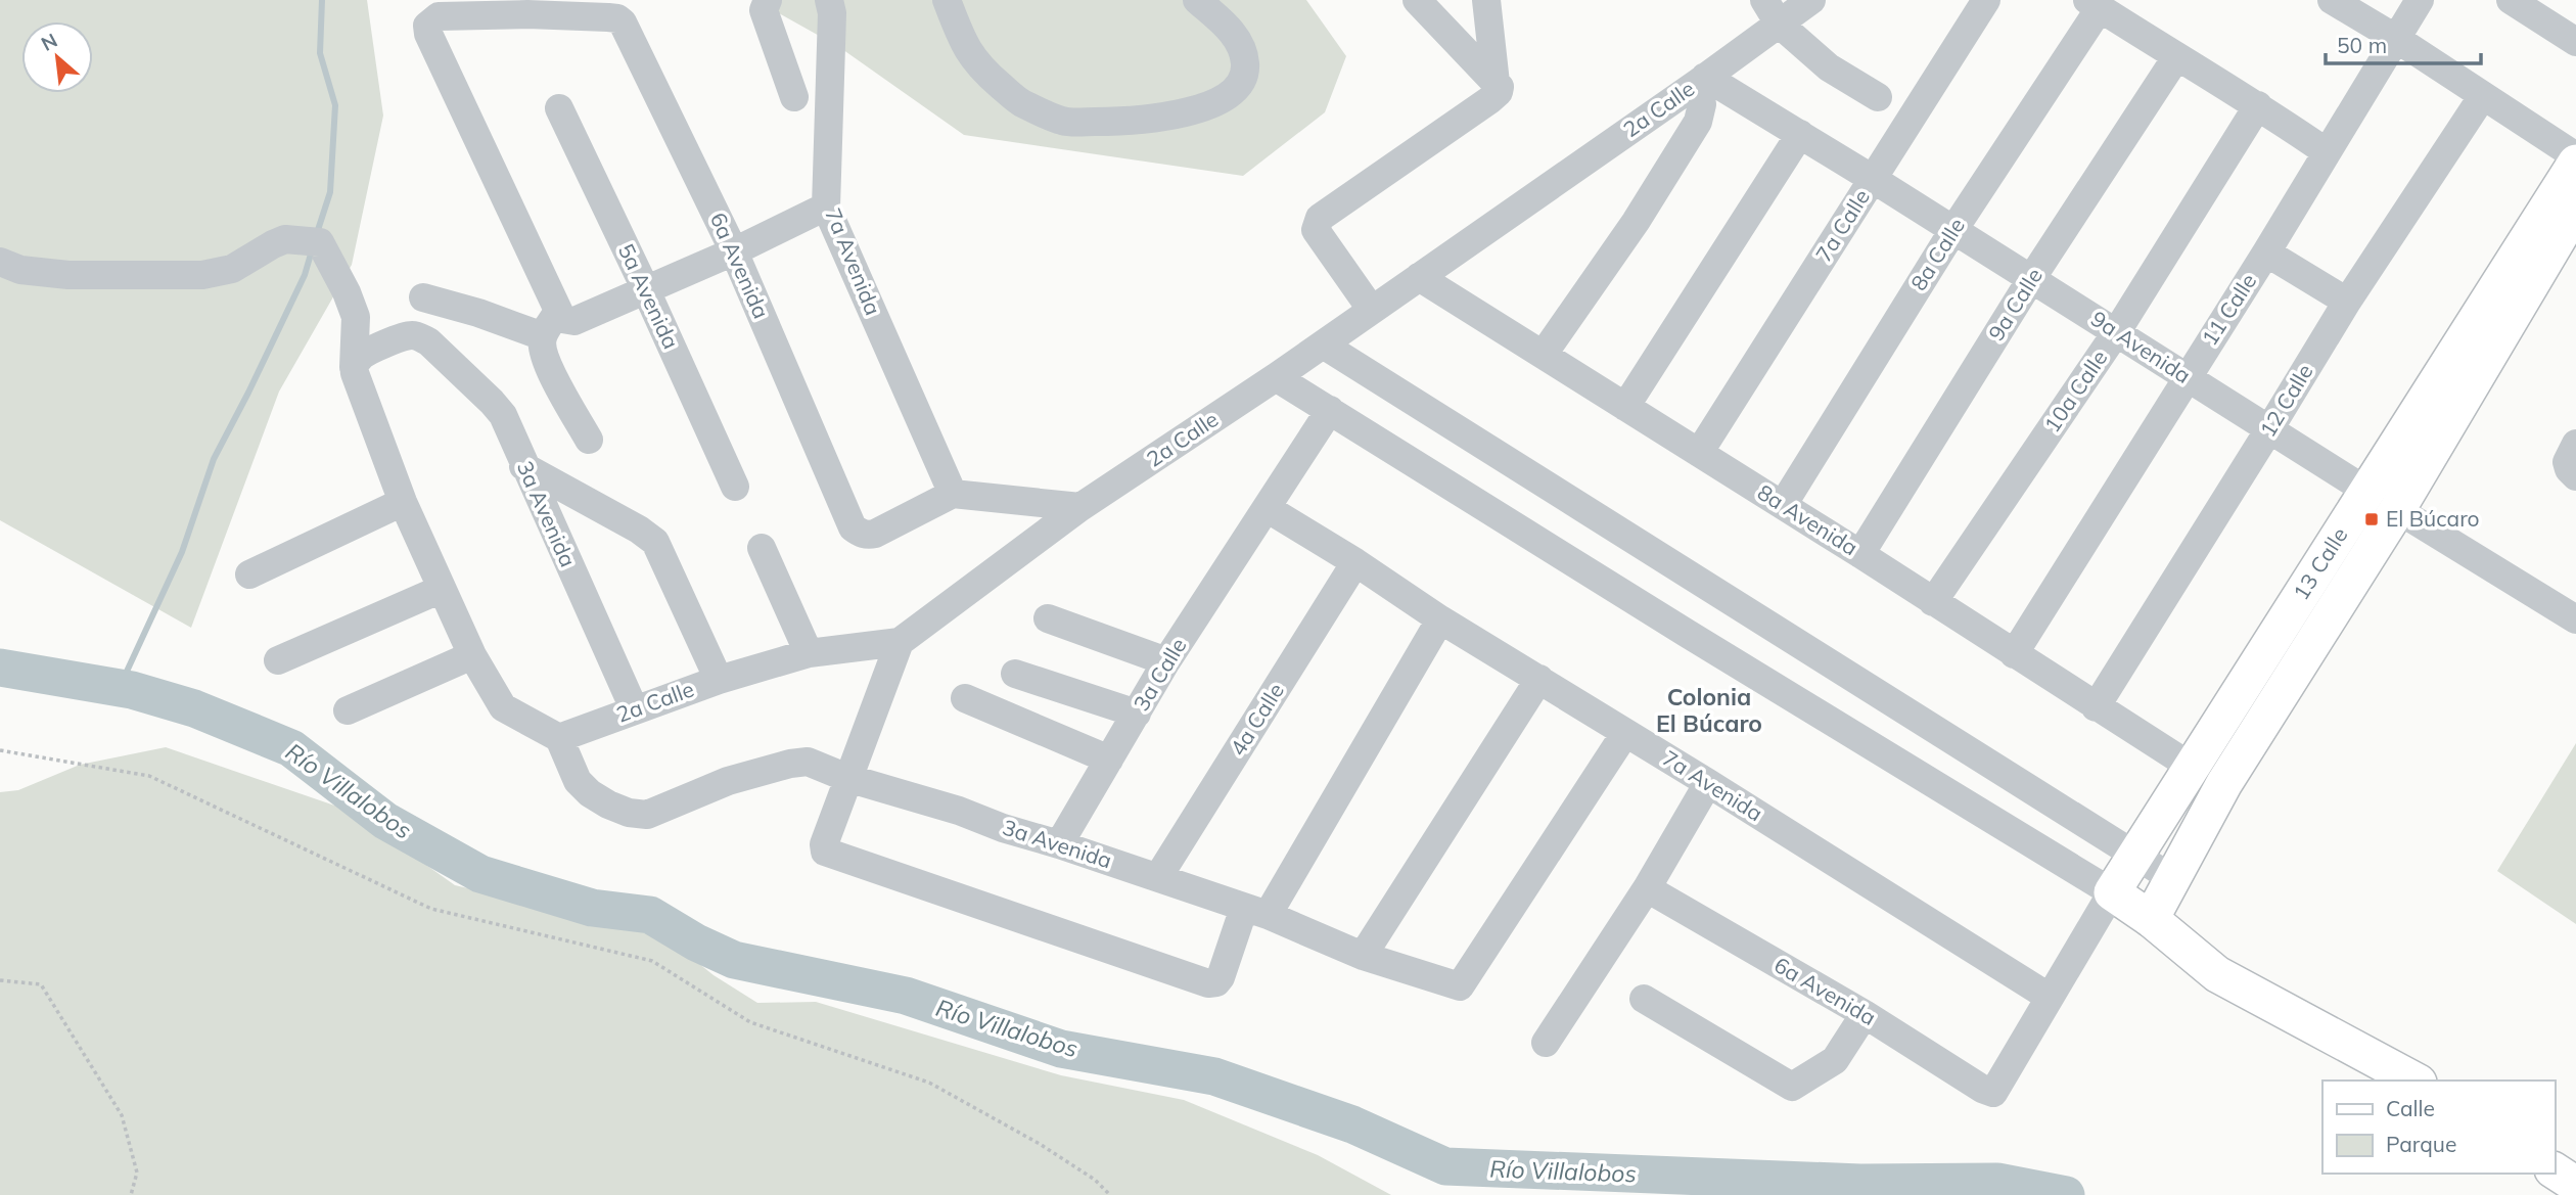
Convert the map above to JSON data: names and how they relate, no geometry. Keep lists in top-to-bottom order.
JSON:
{
  "streets": {
    "main road": ["13 Calle"],
    "street": [
      "2a Calle",
      "7a Calle",
      "8a Calle",
      "7a Avenida",
      "6a Avenida",
      "5a Avenida",
      "9a Calle",
      "11 Calle",
      "9a Avenida",
      "10a Calle",
      "12 Calle",
      "3a Avenida",
      "8a Avenida",
      "3a Calle",
      "4a Calle"
    ]
  },
  "crossings": [
    ["2a Calle", "9a Avenida"],
    ["2a Calle", "3a Avenida"],
    ["2a Calle", "8a Avenida"],
    ["7a Calle", "9a Avenida"],
    ["7a Calle", "8a Avenida"],
    ["8a Calle", "9a Avenida"],
    ["8a Calle", "8a Avenida"],
    ["7a Avenida", "6a Avenida"],
    ["7a Avenida", "3a Avenida"],
    ["7a Avenida", "3a Calle"],
    ["7a Avenida", "4a Calle"],
    ["9a Calle", "9a Avenida"],
    ["9a Calle", "8a Avenida"],
    ["11 Calle", "9a Avenida"],
    ["11 Calle", "8a Avenida"],
    ["9a Avenida", "10a Calle"],
    ["9a Avenida", "12 Calle"],
    ["9a Avenida", "13 Calle"],
    ["10a Calle", "8a Avenida"],
    ["12 Calle", "8a Avenida"],
    ["3a Avenida", "3a Calle"],
    ["3a Avenida", "4a Calle"],
    ["8a Avenida", "13 Calle"]
  ],
  "districts": ["Colonia El Búcaro"],
  "water": ["Río Villalobos"],
  "places": {
    "transit": ["El Búcaro"]
  },
  "legend": ["Calle", "Parque"],
  "scale_bar": "50 m",
  "north": "top left"
}
